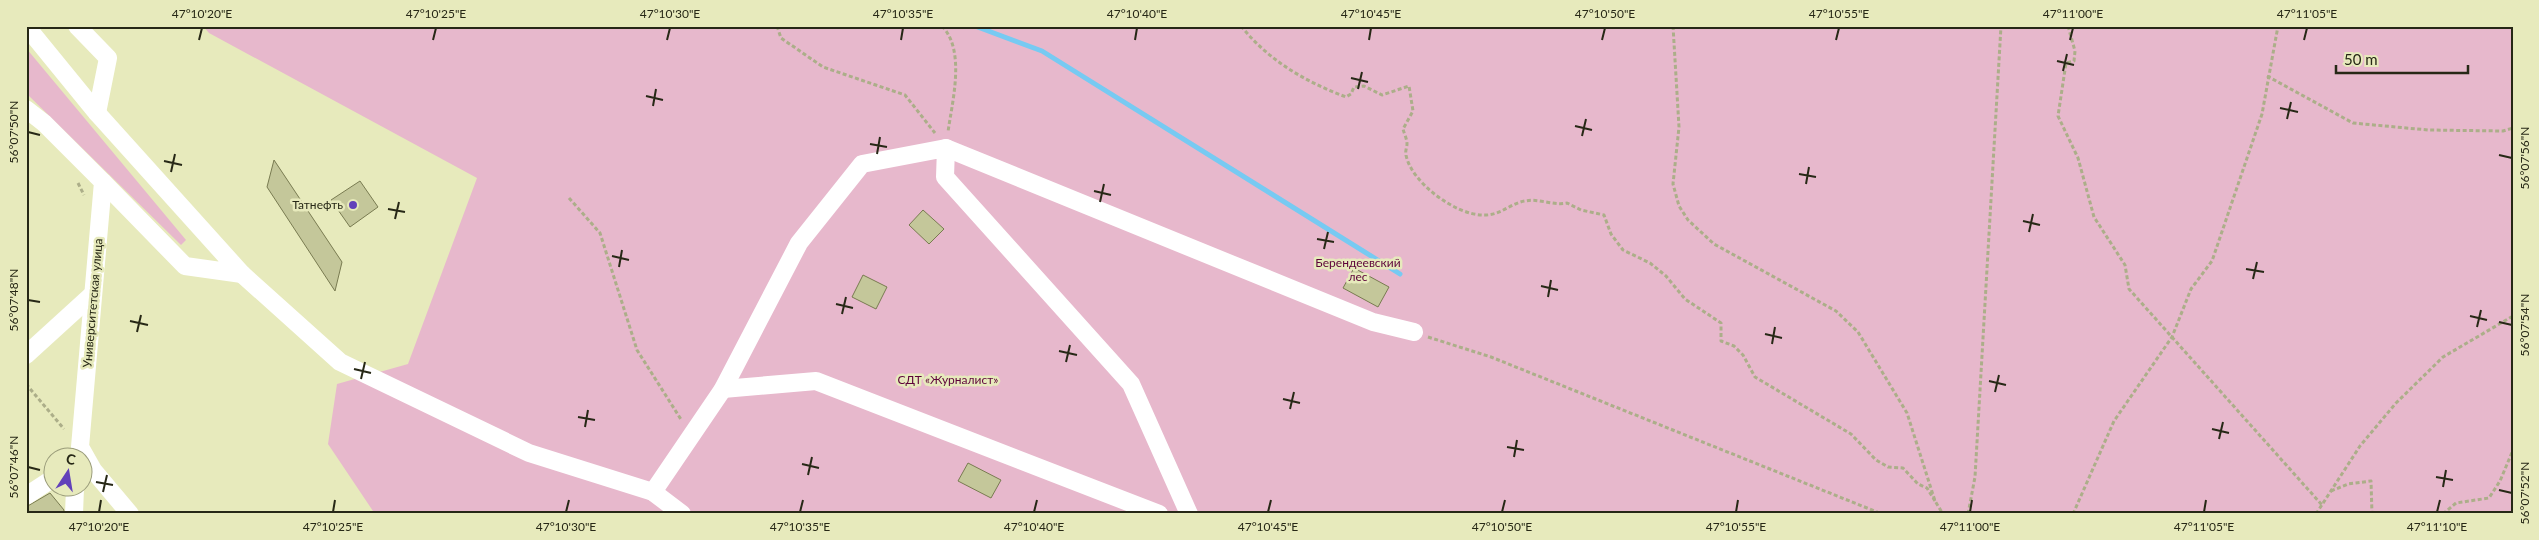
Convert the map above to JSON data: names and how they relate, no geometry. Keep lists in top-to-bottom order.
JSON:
{
  "streets": {
    "street": ["Университетская улица"]
  },
  "parks": ["Берендеевский лес", "СДТ «Журналист»"],
  "places": ["Татнефть"],
  "scale_bar": "50 m",
  "north": "top",
  "coordinates": [
    "47°10'20\"E",
    "47°10'25\"E",
    "47°10'30\"E",
    "47°10'35\"E",
    "47°10'40\"E",
    "47°10'45\"E",
    "47°10'50\"E",
    "47°10'55\"E",
    "47°11'00\"E",
    "47°11'05\"E",
    "56°07'50\"N",
    "56°07'56\"N",
    "56°07'48\"N",
    "56°07'54\"N",
    "56°07'46\"N",
    "56°07'52\"N",
    "47°11'10\"E"
  ]
}
